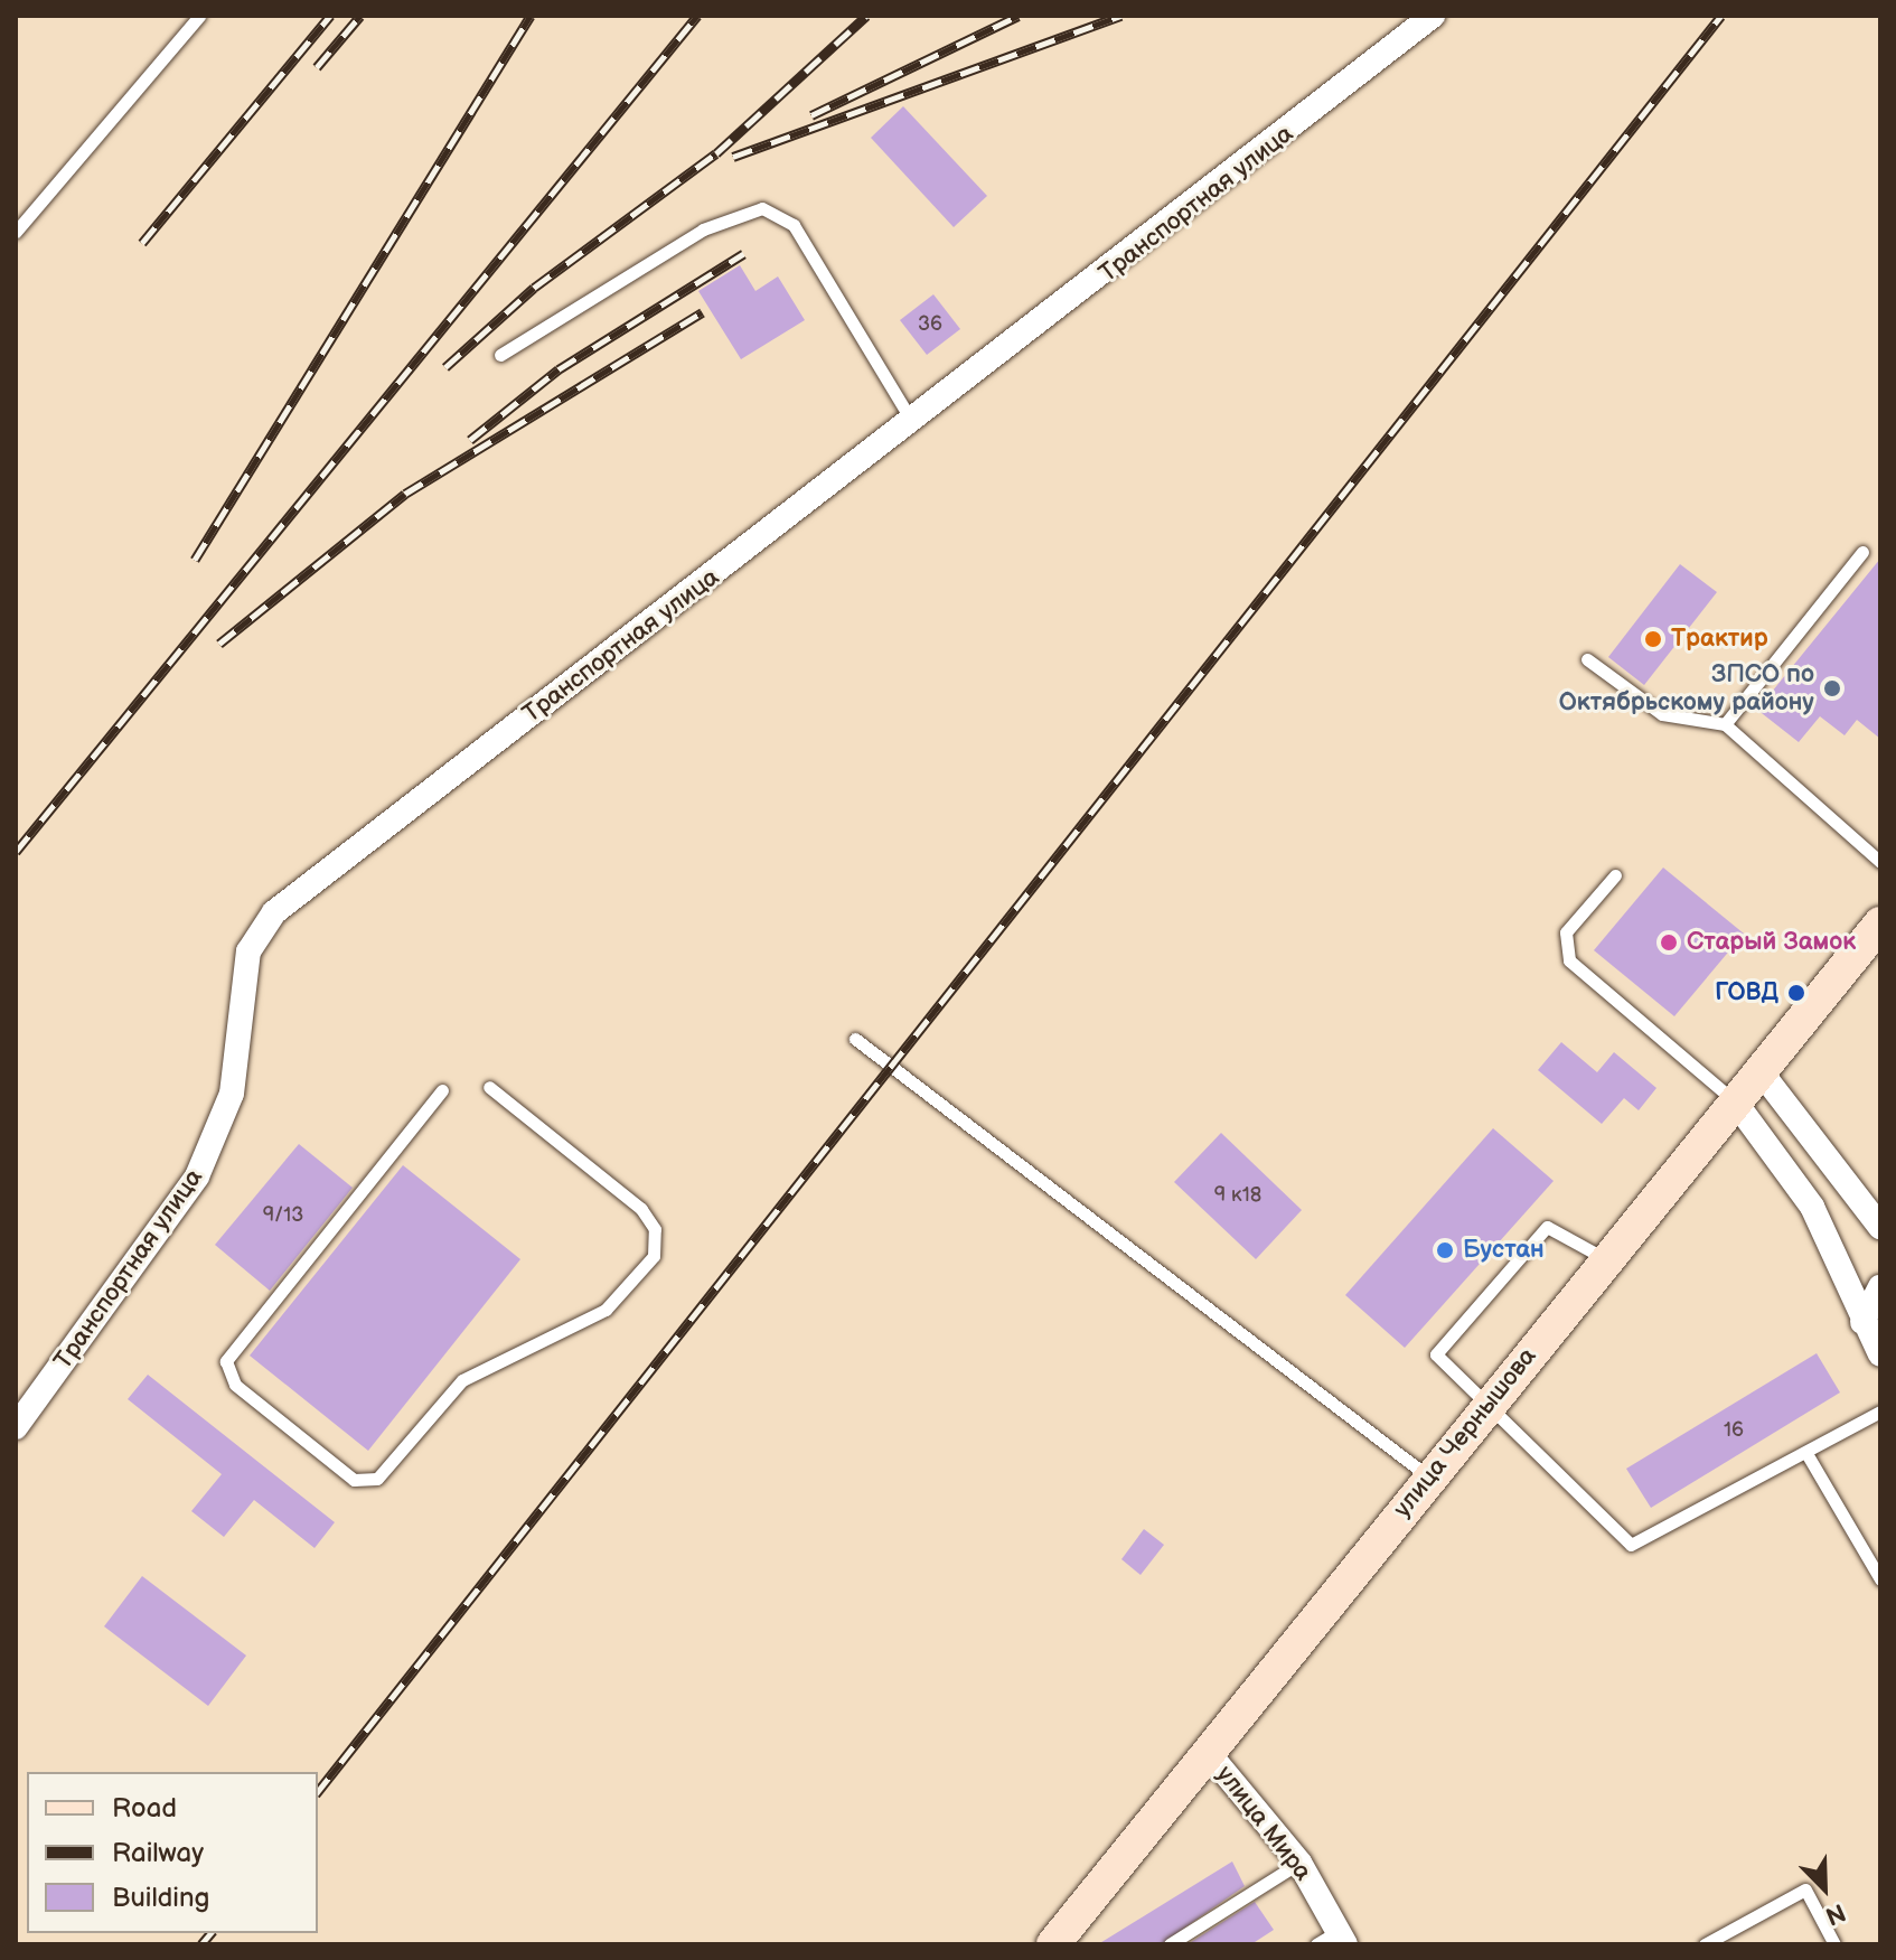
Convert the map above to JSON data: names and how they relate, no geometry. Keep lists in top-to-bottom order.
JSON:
{
  "streets": {
    "main road": ["улица Чернышова"],
    "street": ["Транспортная улица", "улица Мира"]
  },
  "crossings": [
    ["улица Чернышова", "улица Мира"]
  ],
  "places": [
    "Трактир",
    "ЗПСО по Октябрьскому району",
    "Старый Замок",
    "ГОВД",
    "Бустан"
  ],
  "house_numbers": [
    "36",
    "9 к18",
    "9/13",
    "16"
  ],
  "legend": ["Road", "Railway", "Building"],
  "north": "bottom right"
}
